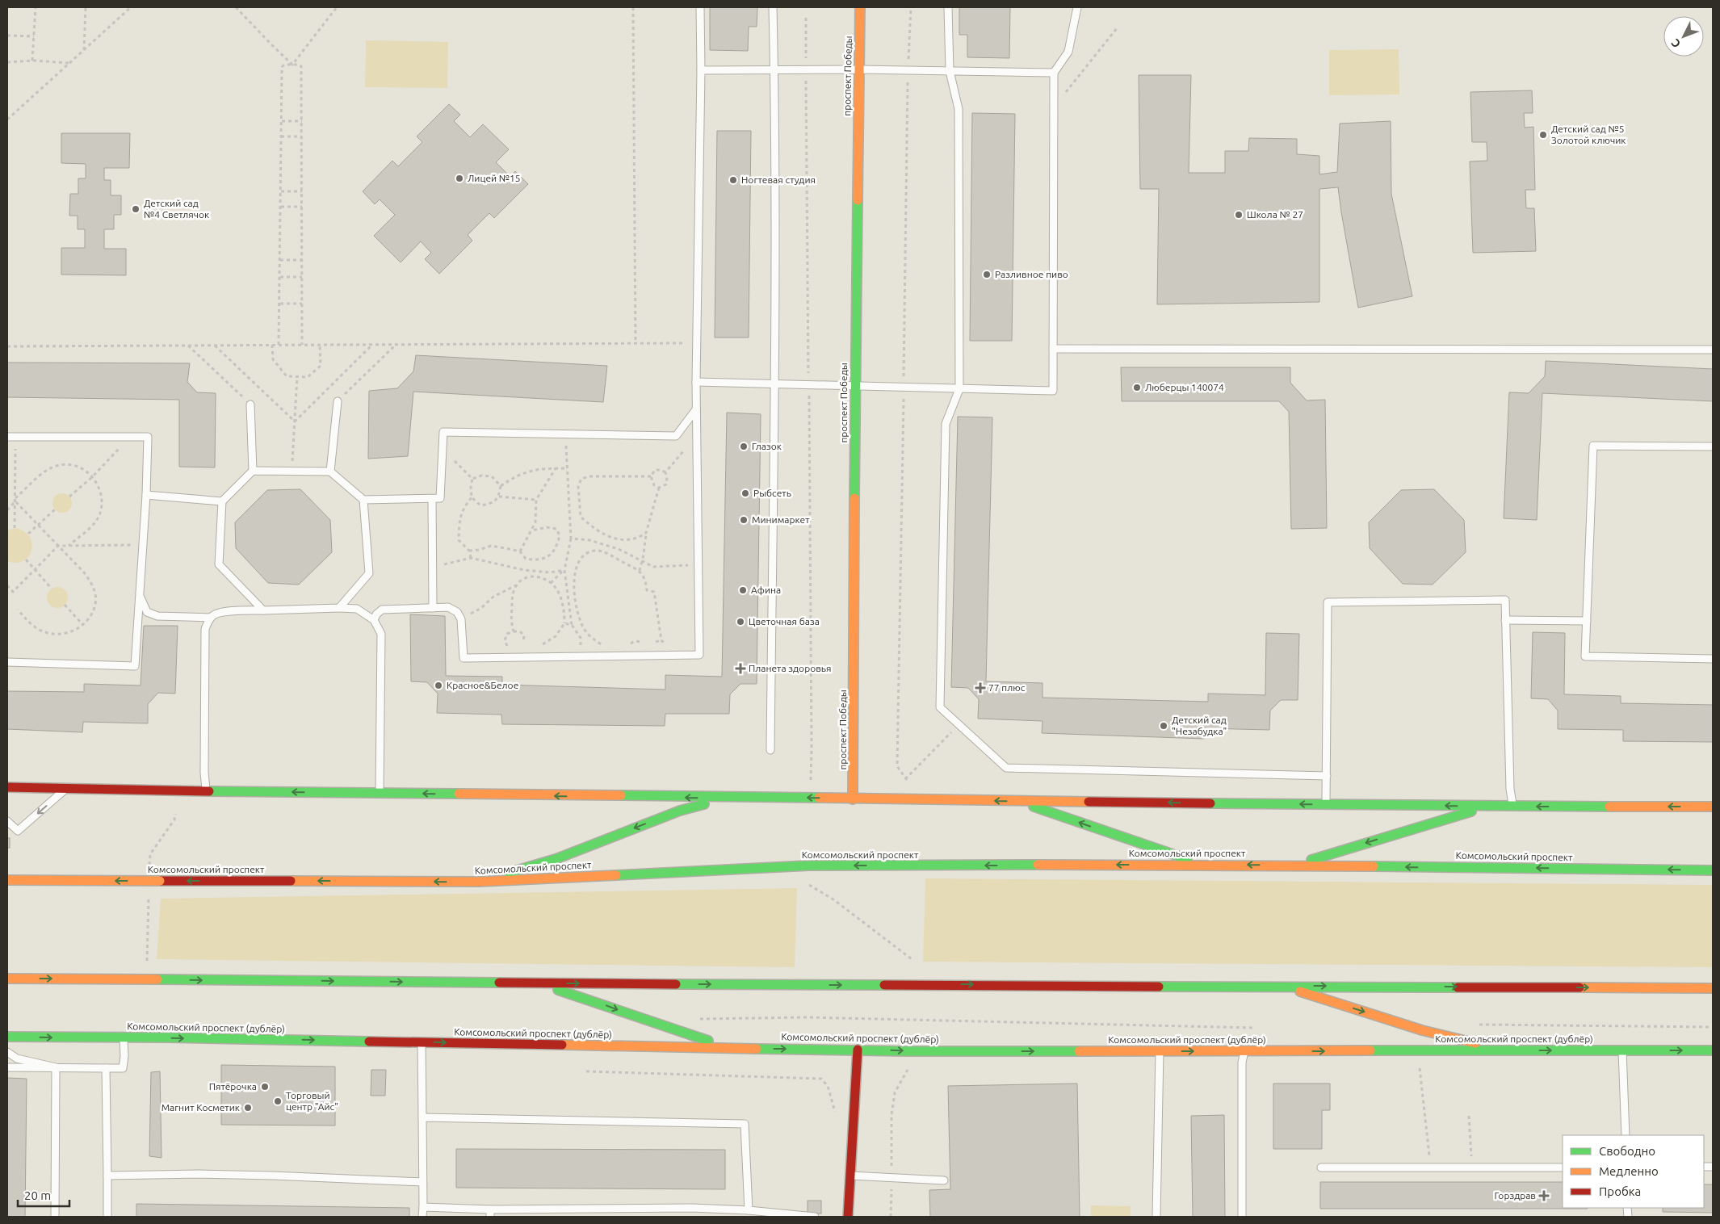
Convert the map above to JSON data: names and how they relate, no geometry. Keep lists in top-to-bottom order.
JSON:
{
  "streets": {
    "main road": ["проспект Победы", "Комсомольский проспект", "Комсомольский проспект (дублёр)"]
  },
  "places": {
    "other": [
      "Детский сад №5 Золотой ключик",
      "Лицей №15",
      "Ногтевая студия",
      "Детский сад №4 Светлячок",
      "Школа № 27",
      "Разливное пиво",
      "Люберцы 140074",
      "Глазок",
      "Рыбсеть",
      "Минимаркет",
      "Афина",
      "Цветочная база",
      "Красное&Белое",
      "Детский сад \"Незабудка\"",
      "Пятёрочка",
      "Торговый центр \"Айс\"",
      "Магнит Косметик"
    ],
    "health": ["Планета здоровья", "77 плюс", "Горздрав"]
  },
  "legend": ["Свободно", "Медленно", "Пробка"],
  "scale_bar": "20 m",
  "north": "bottom left"
}
